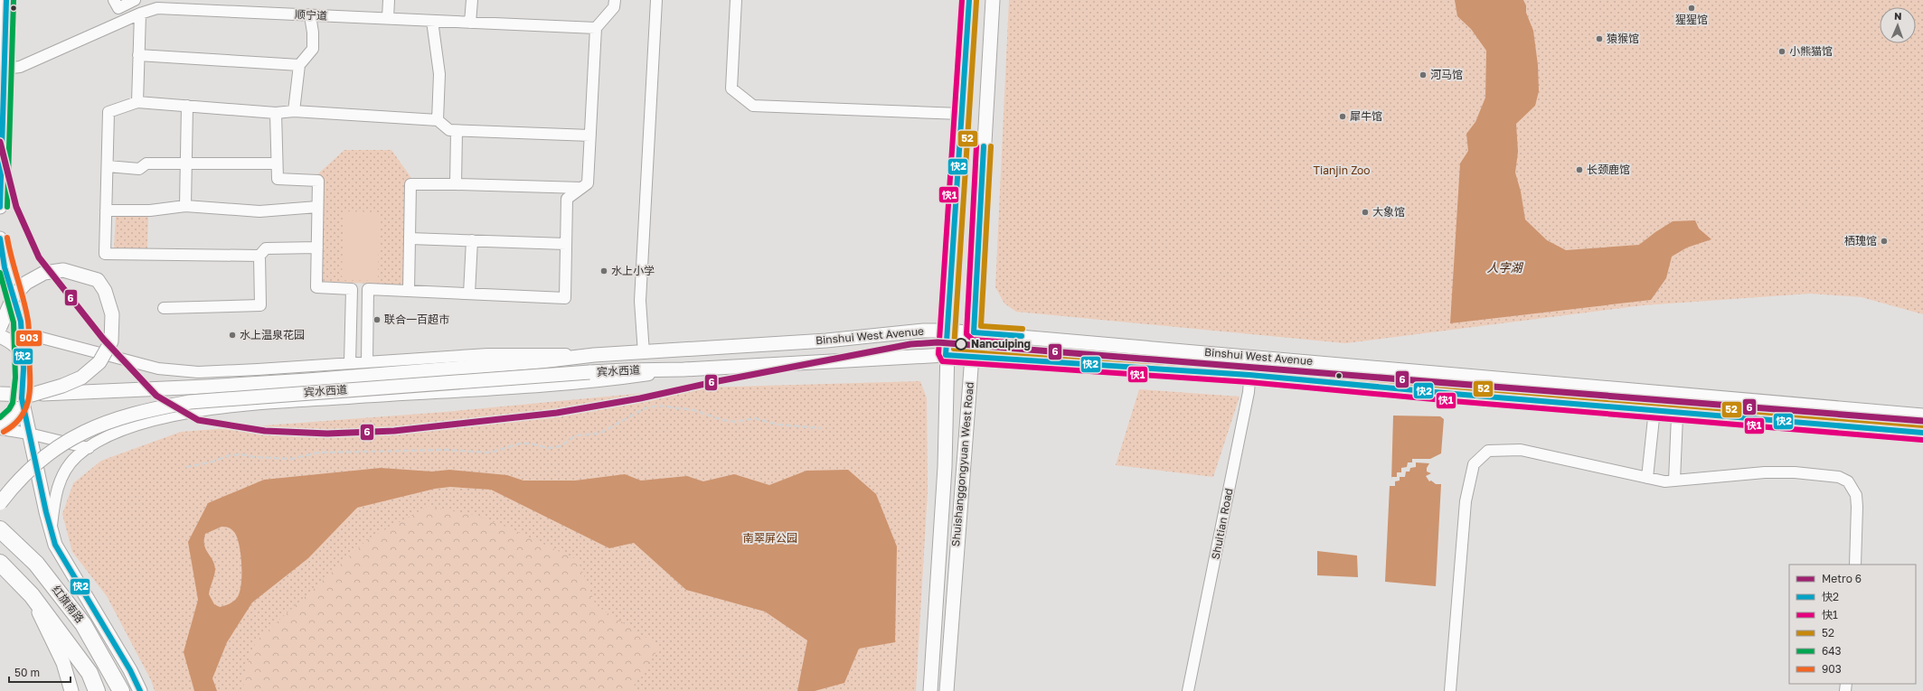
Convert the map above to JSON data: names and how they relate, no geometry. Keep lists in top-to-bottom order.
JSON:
{
  "streets": {
    "highway": ["红旗南路"],
    "main road": ["Binshui West Avenue", "宾水西道", "Shuishanggongyuan West Road"],
    "street": ["顺宁道", "Shuitian Road"]
  },
  "crossings": [
    ["Binshui West Avenue", "宾水西道"],
    ["Binshui West Avenue", "Shuishanggongyuan West Road"],
    ["Binshui West Avenue", "Shuitian Road"]
  ],
  "water": ["人字湖"],
  "parks": ["Tianjin Zoo", "南翠屏公园"],
  "places": [
    "猩猩馆",
    "猿猴馆",
    "小熊猫馆",
    "河马馆",
    "犀牛馆",
    "长颈鹿馆",
    "大象馆",
    "栖瑰馆",
    "水上小学",
    "联合一百超市",
    "水上温泉花园",
    "Nancuiping"
  ],
  "lines": [
    "transit line 快2",
    "transit line 快1",
    "transit line 643",
    "transit line 52",
    "metro line 6",
    "transit line 903"
  ],
  "legend": [
    "Metro 6",
    "快2",
    "快1",
    "52",
    "643",
    "903"
  ],
  "scale_bar": "50 m",
  "north": "top"
}
